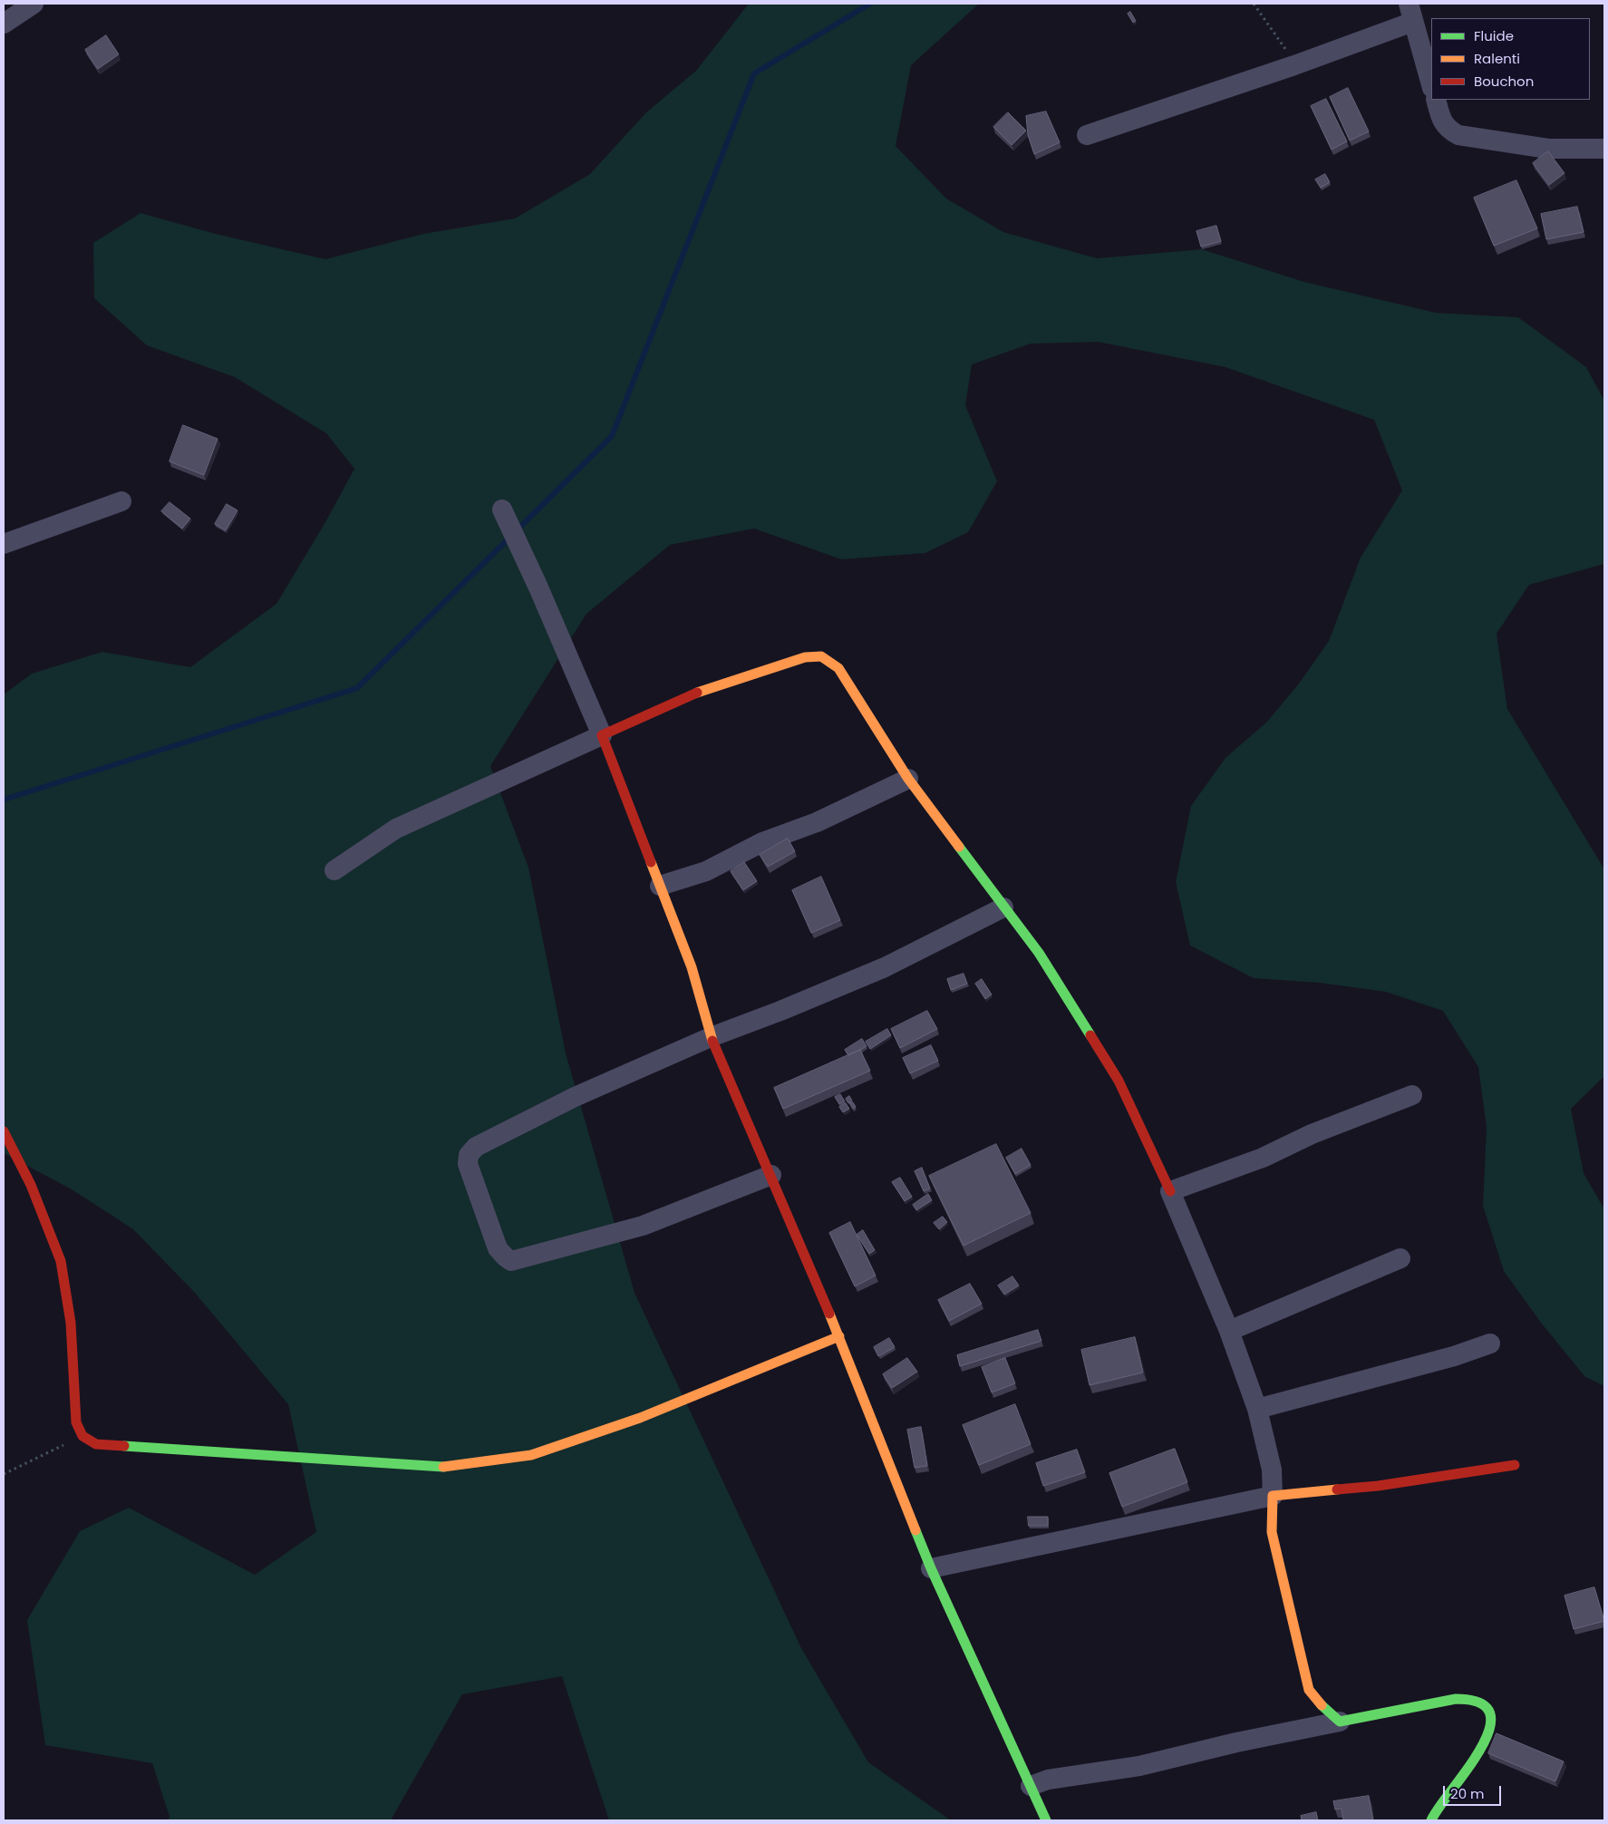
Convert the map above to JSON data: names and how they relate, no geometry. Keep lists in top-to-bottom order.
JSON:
{
  "legend": ["Fluide", "Ralenti", "Bouchon"],
  "scale_bar": "20 m"
}
